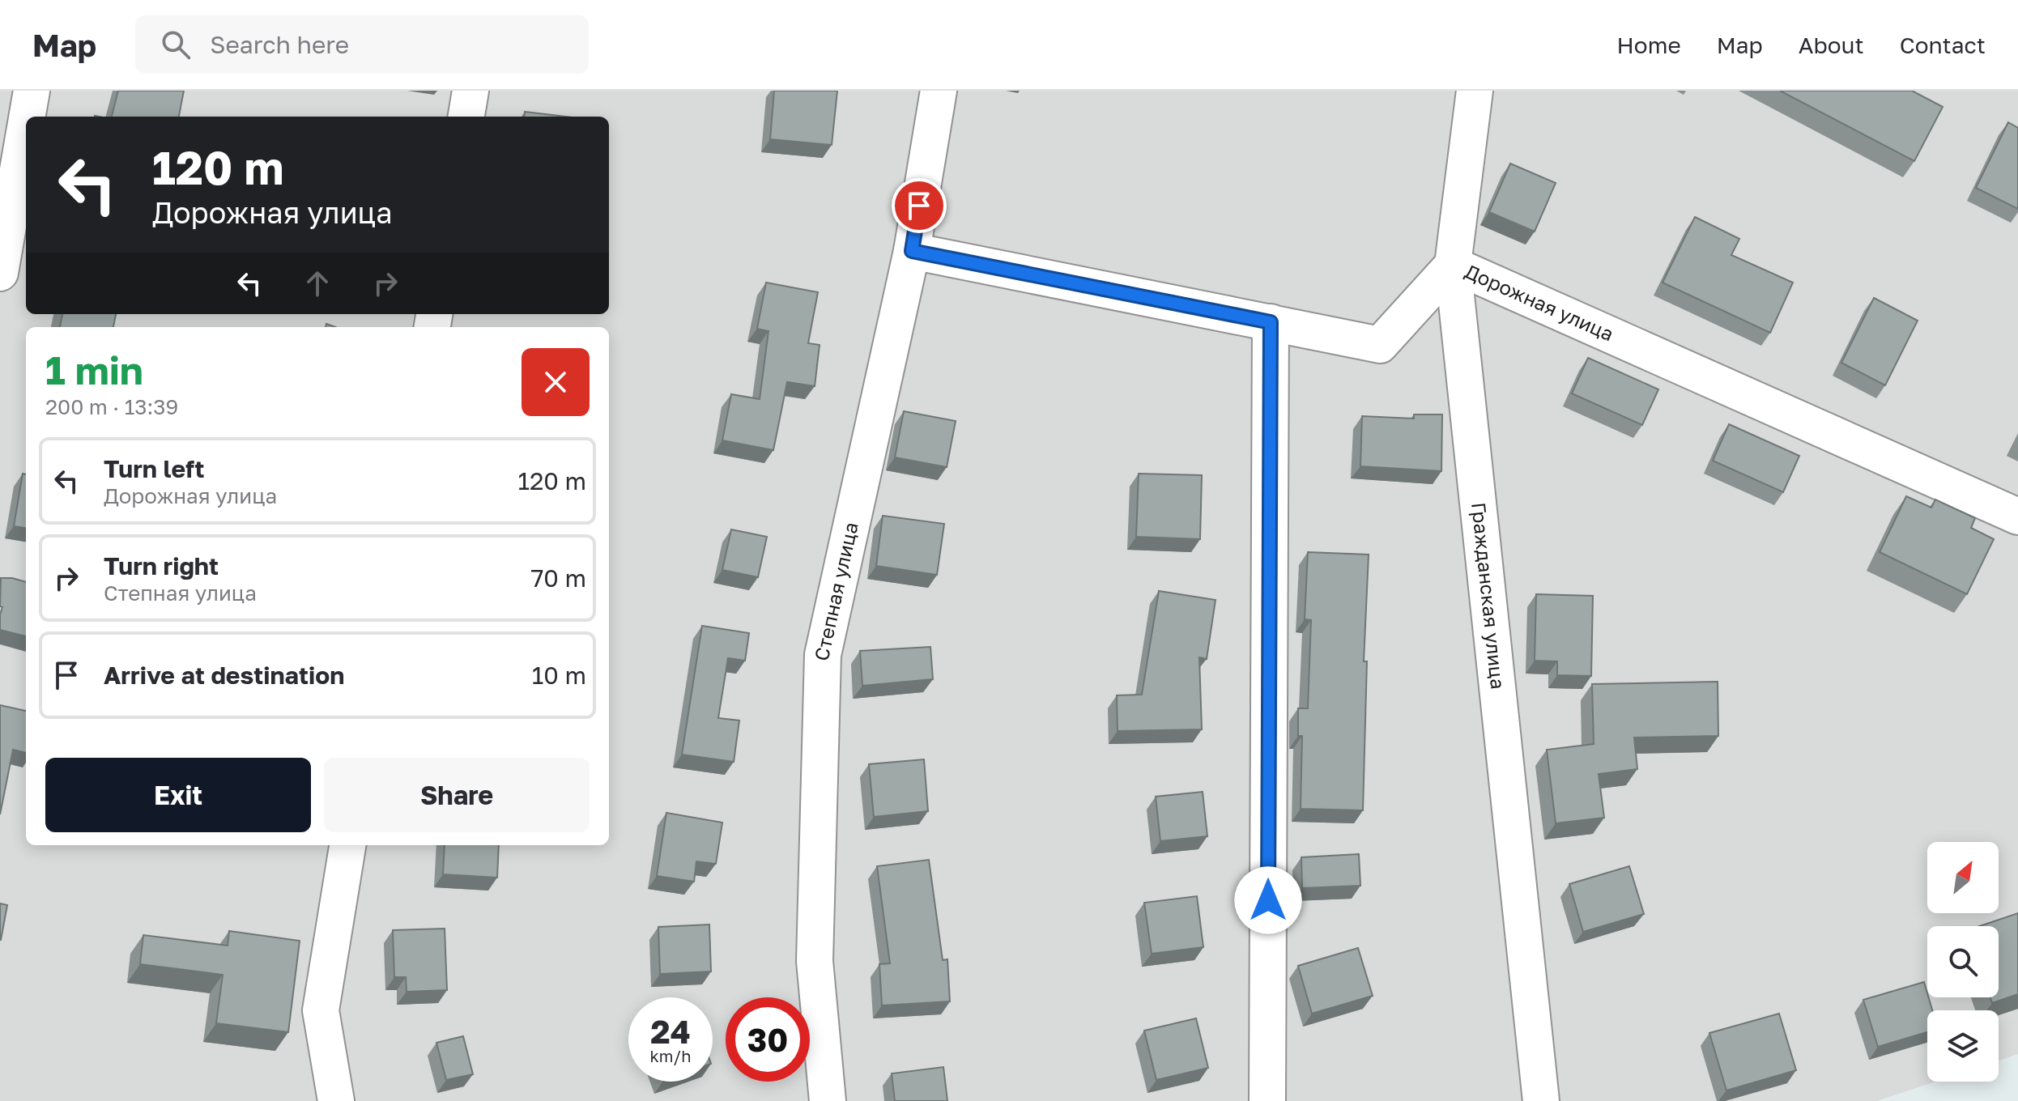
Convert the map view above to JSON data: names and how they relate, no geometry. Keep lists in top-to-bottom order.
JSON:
{
  "streets": {
    "street": ["Дорожная улица", "Степная улица", "Гражданская улица"]
  },
  "crossings": [
    ["Дорожная улица", "Степная улица"],
    ["Дорожная улица", "Гражданская улица"]
  ],
  "north": "top right",
  "page": {
    "header": "Map",
    "search": "Search here",
    "nav": [
      "Home",
      "Map",
      "About",
      "Contact"
    ],
    "turn": ["120 m", "Дорожная улица"],
    "heading": ["1 min", "200 m · 13:39"],
    "list": [
      {
        "name": "Turn left",
        "note": "Дорожная улица",
        "value": "120 m"
      },
      {
        "name": "Turn right",
        "note": "Степная улица",
        "value": "70 m"
      },
      {
        "name": "Arrive at destination",
        "value": "10 m"
      }
    ],
    "buttons": ["Exit", "Share"],
    "speed": "24 km/h",
    "limit": "30"
  }
}
